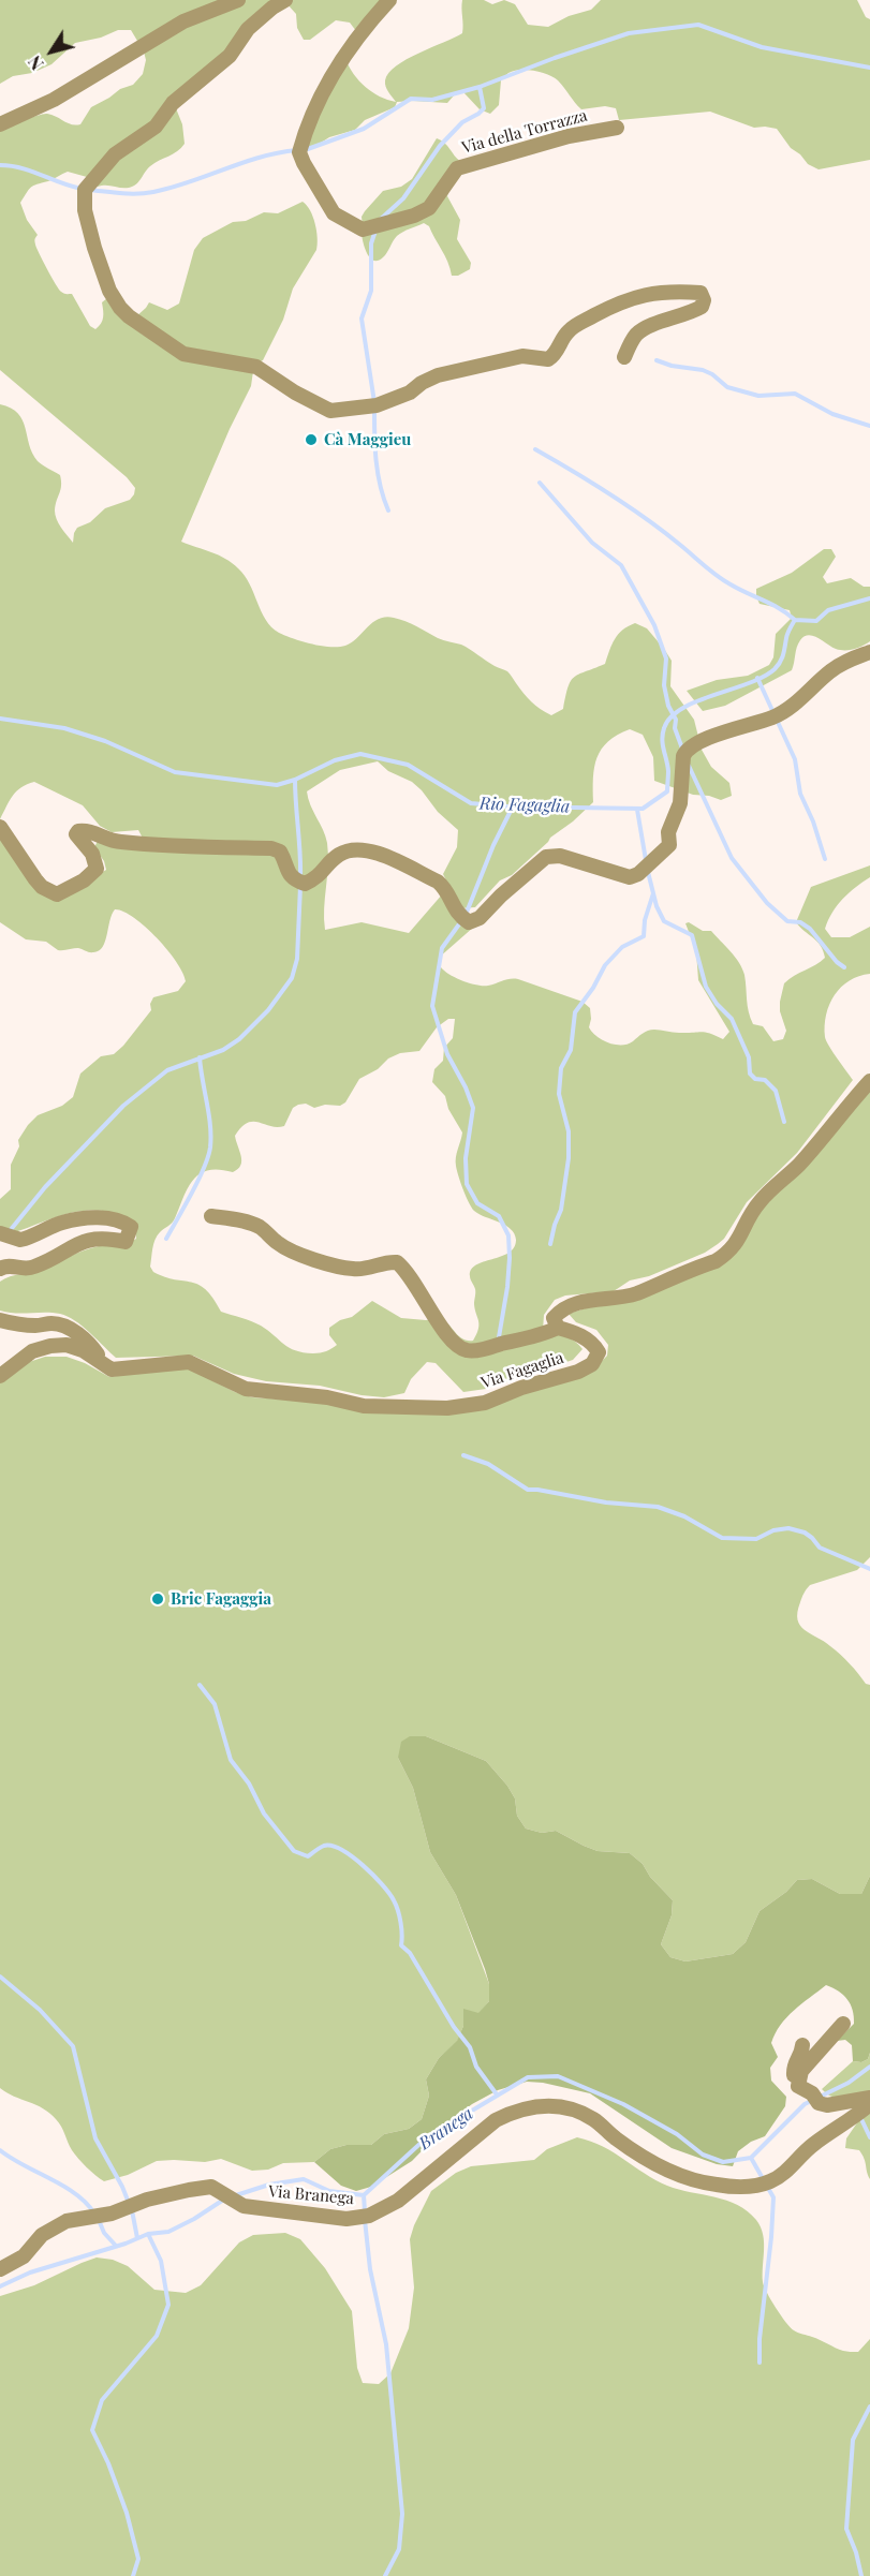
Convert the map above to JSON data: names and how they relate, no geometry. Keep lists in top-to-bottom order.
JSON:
{
  "streets": {
    "street": ["Via della Torrazza", "Via Fagaglia", "Via Branega"]
  },
  "water": ["Rio Fagaglia", "Branega"],
  "places": ["Cà Maggieu", "Bric Fagaggia"],
  "north": "bottom left"
}
